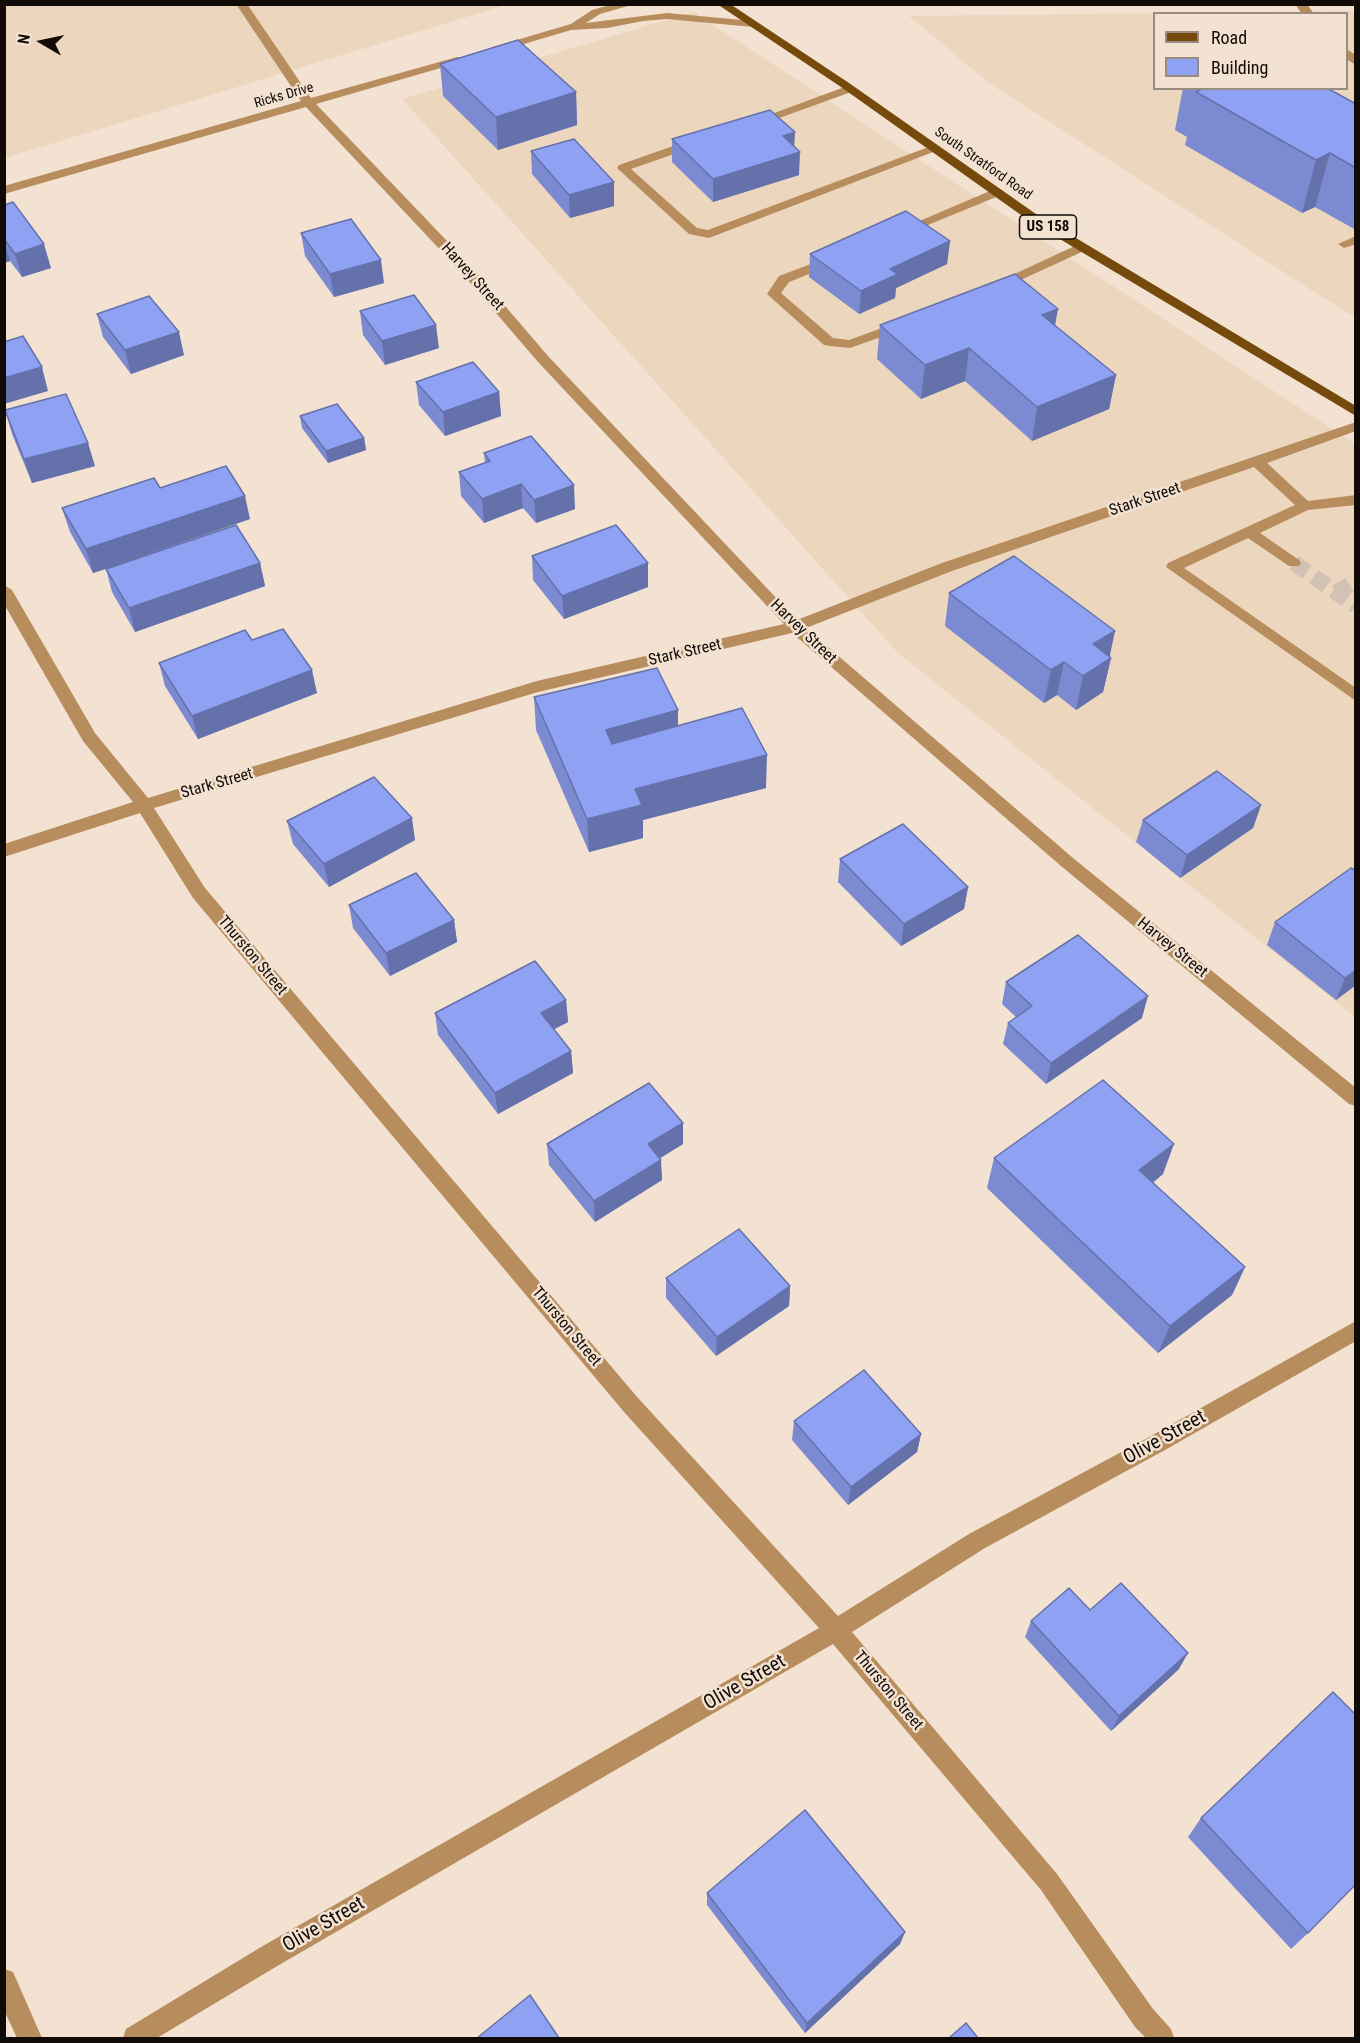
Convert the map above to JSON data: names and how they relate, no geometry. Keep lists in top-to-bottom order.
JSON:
{
  "streets": {
    "main road": ["South Stratford Road", "US 158"],
    "street": [
      "Ricks Drive",
      "Harvey Street",
      "Stark Street",
      "Thurston Street",
      "Olive Street"
    ]
  },
  "crossings": [
    ["Ricks Drive", "South Stratford Road"],
    ["Ricks Drive", "Harvey Street"],
    ["Harvey Street", "Stark Street"],
    ["Stark Street", "Thurston Street"],
    ["Thurston Street", "Olive Street"]
  ],
  "legend": ["Road", "Building"],
  "north": "left"
}
